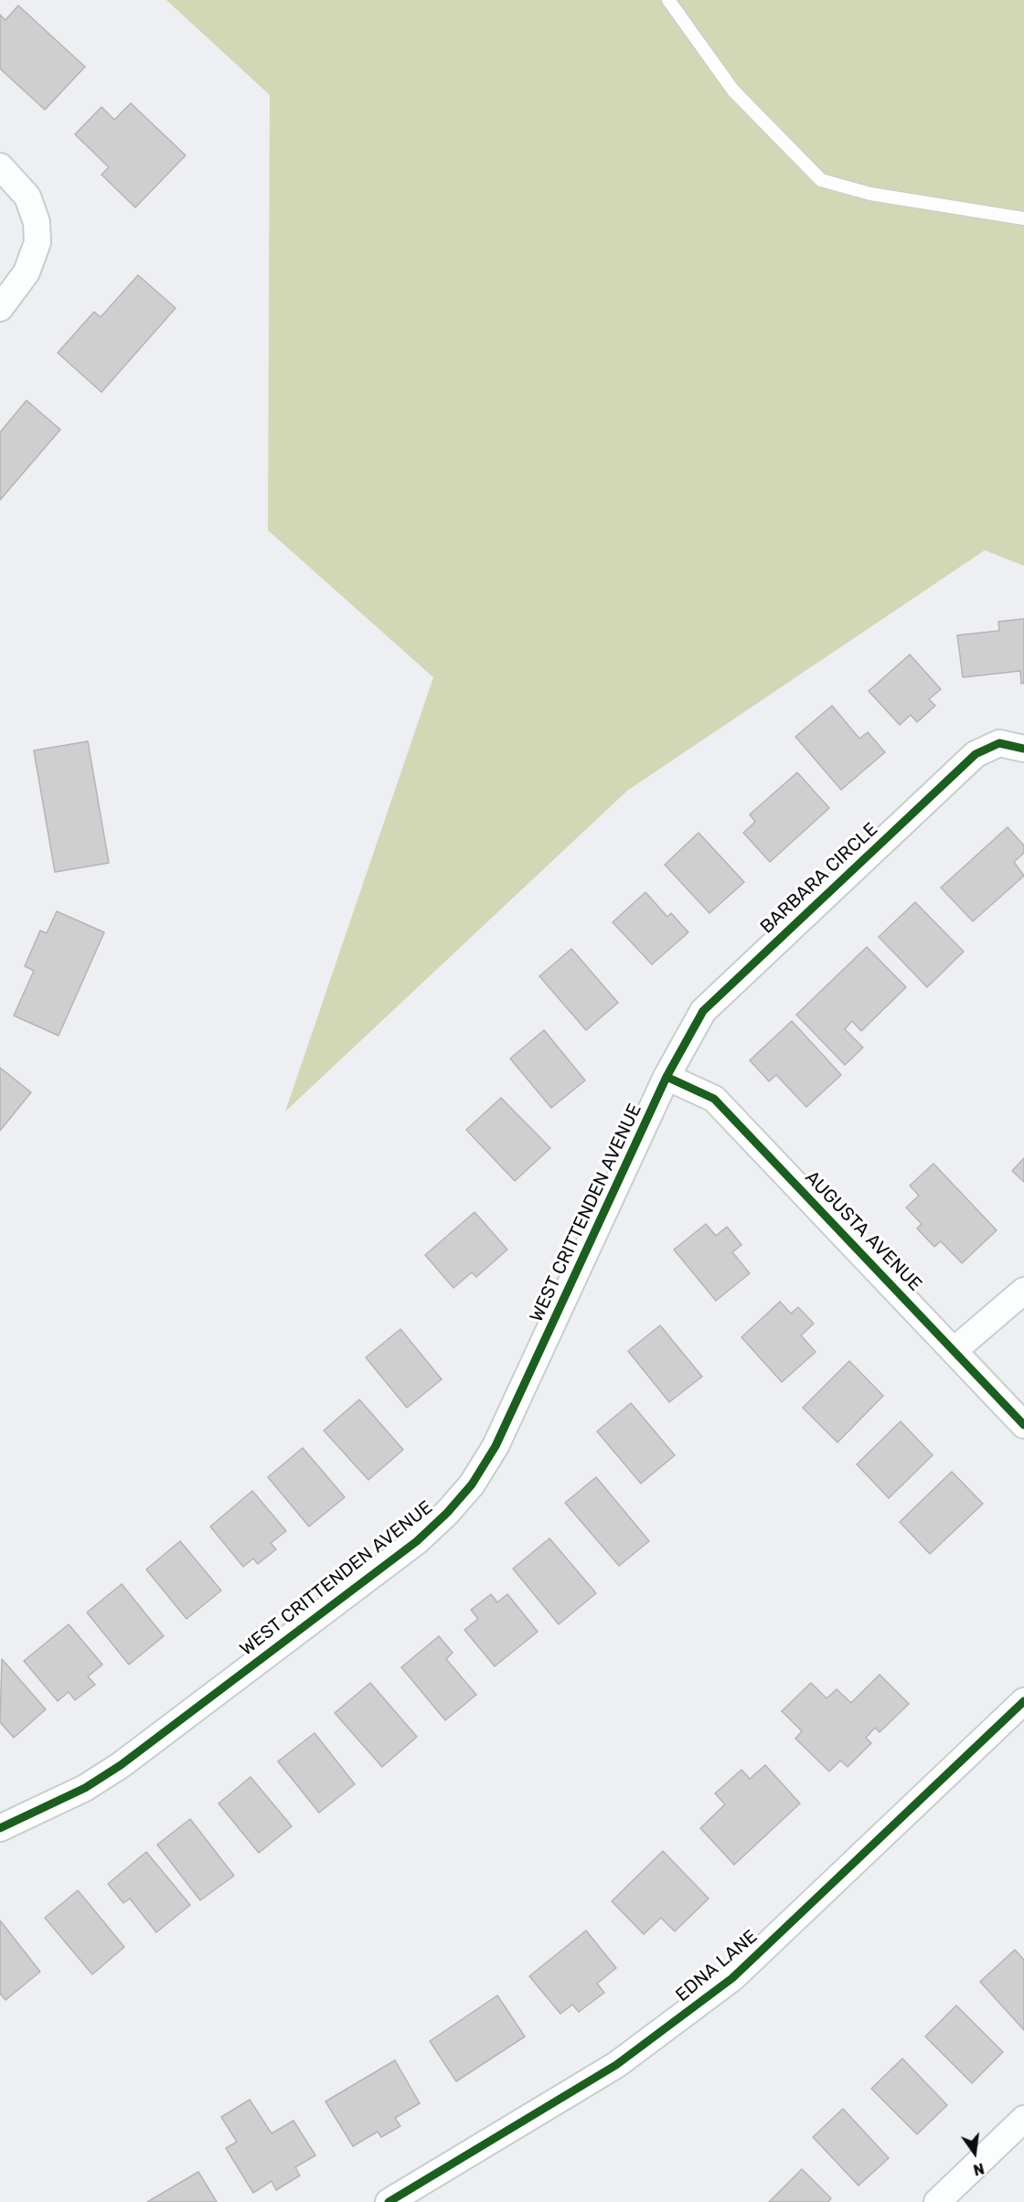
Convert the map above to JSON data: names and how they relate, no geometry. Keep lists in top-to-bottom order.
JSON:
{
  "streets": {
    "street": [
      "BARBARA CIRCLE",
      "WEST CRITTENDEN AVENUE",
      "AUGUSTA AVENUE",
      "EDNA LANE"
    ]
  },
  "crossings": [
    ["BARBARA CIRCLE", "WEST CRITTENDEN AVENUE"],
    ["BARBARA CIRCLE", "AUGUSTA AVENUE"],
    ["WEST CRITTENDEN AVENUE", "AUGUSTA AVENUE"]
  ],
  "north": "bottom"
}
